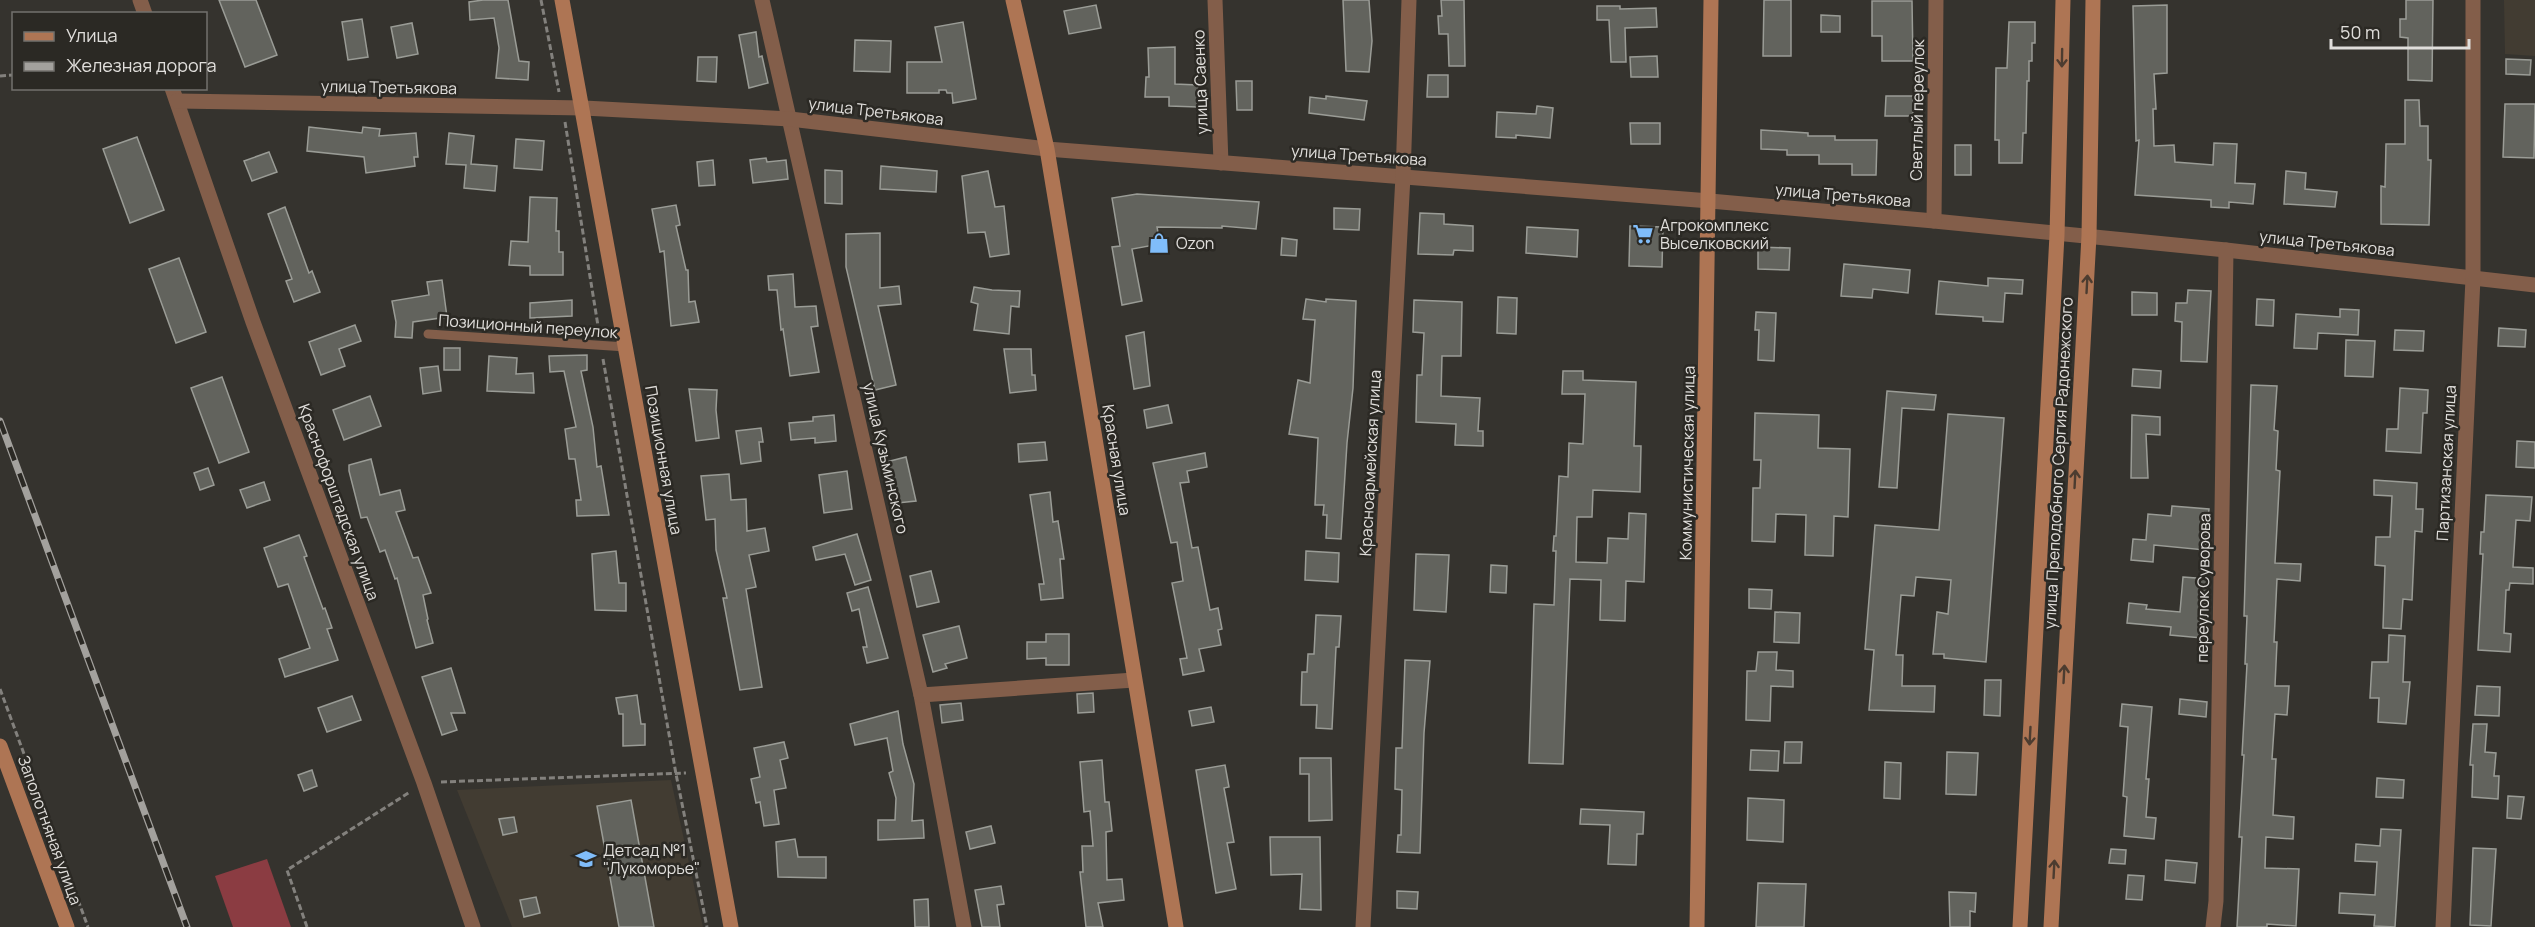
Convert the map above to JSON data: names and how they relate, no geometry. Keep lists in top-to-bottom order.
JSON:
{
  "streets": {
    "street": [
      "улица Саенко",
      "улица Третьякова",
      "Светлый переулок",
      "улица Кузьминского",
      "Позиционная улица",
      "Красная улица",
      "Красноармейская улица",
      "Коммунистическая улица",
      "улица Преподобного Сергия Радонежского",
      "Партизанская улица",
      "Краснофорштадская улица",
      "переулок Суворова",
      "Заполотняная улица"
    ],
    "lane": ["Позиционный переулок"]
  },
  "crossings": [
    ["улица Саенко", "улица Третьякова"],
    ["улица Третьякова", "Светлый переулок"],
    ["улица Третьякова", "улица Кузьминского"],
    ["улица Третьякова", "Позиционная улица"],
    ["улица Третьякова", "Красная улица"],
    ["улица Третьякова", "Красноармейская улица"],
    ["улица Третьякова", "Коммунистическая улица"],
    ["улица Третьякова", "улица Преподобного Сергия Радонежского"],
    ["улица Третьякова", "Партизанская улица"],
    ["улица Третьякова", "Краснофорштадская улица"],
    ["улица Третьякова", "переулок Суворова"],
    ["Позиционный переулок", "Позиционная улица"]
  ],
  "places": {
    "supermarket": ["Агрокомплекс Выселковский"],
    "shop": ["Ozon"],
    "school or university": ["Детсад №1 \"Лукоморье\""]
  },
  "legend": ["Улица", "Железная дорога"],
  "scale_bar": "50 m"
}
